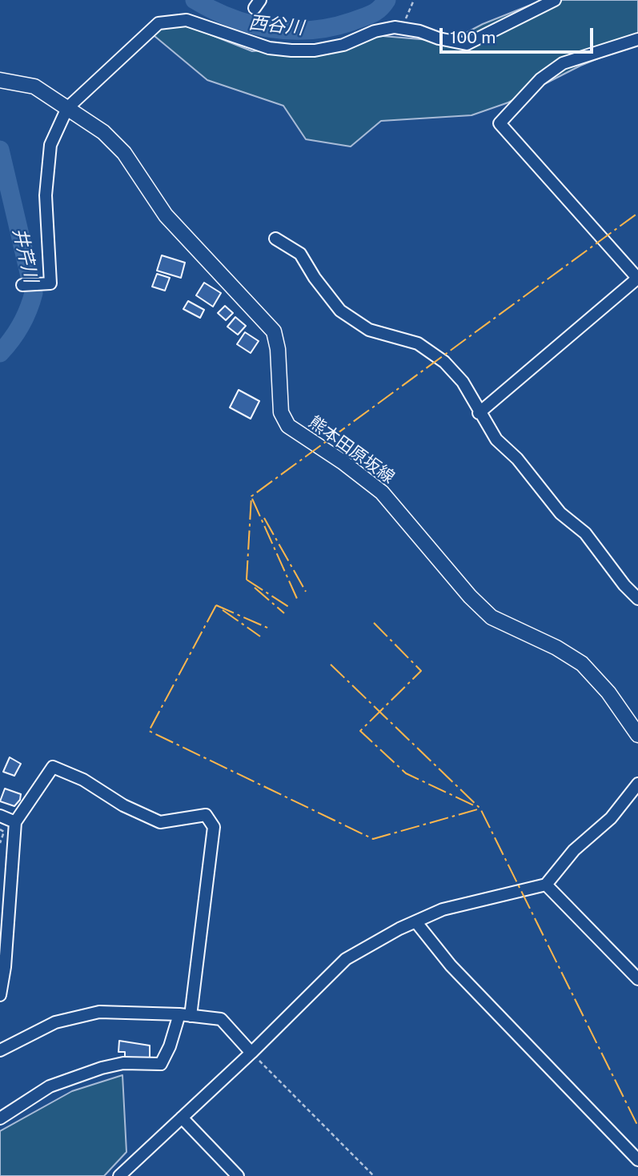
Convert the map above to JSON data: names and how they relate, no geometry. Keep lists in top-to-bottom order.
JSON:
{
  "streets": {
    "main road": ["熊本田原坂線"]
  },
  "water": ["西谷川", "井芹川"],
  "scale_bar": "100 m"
}
